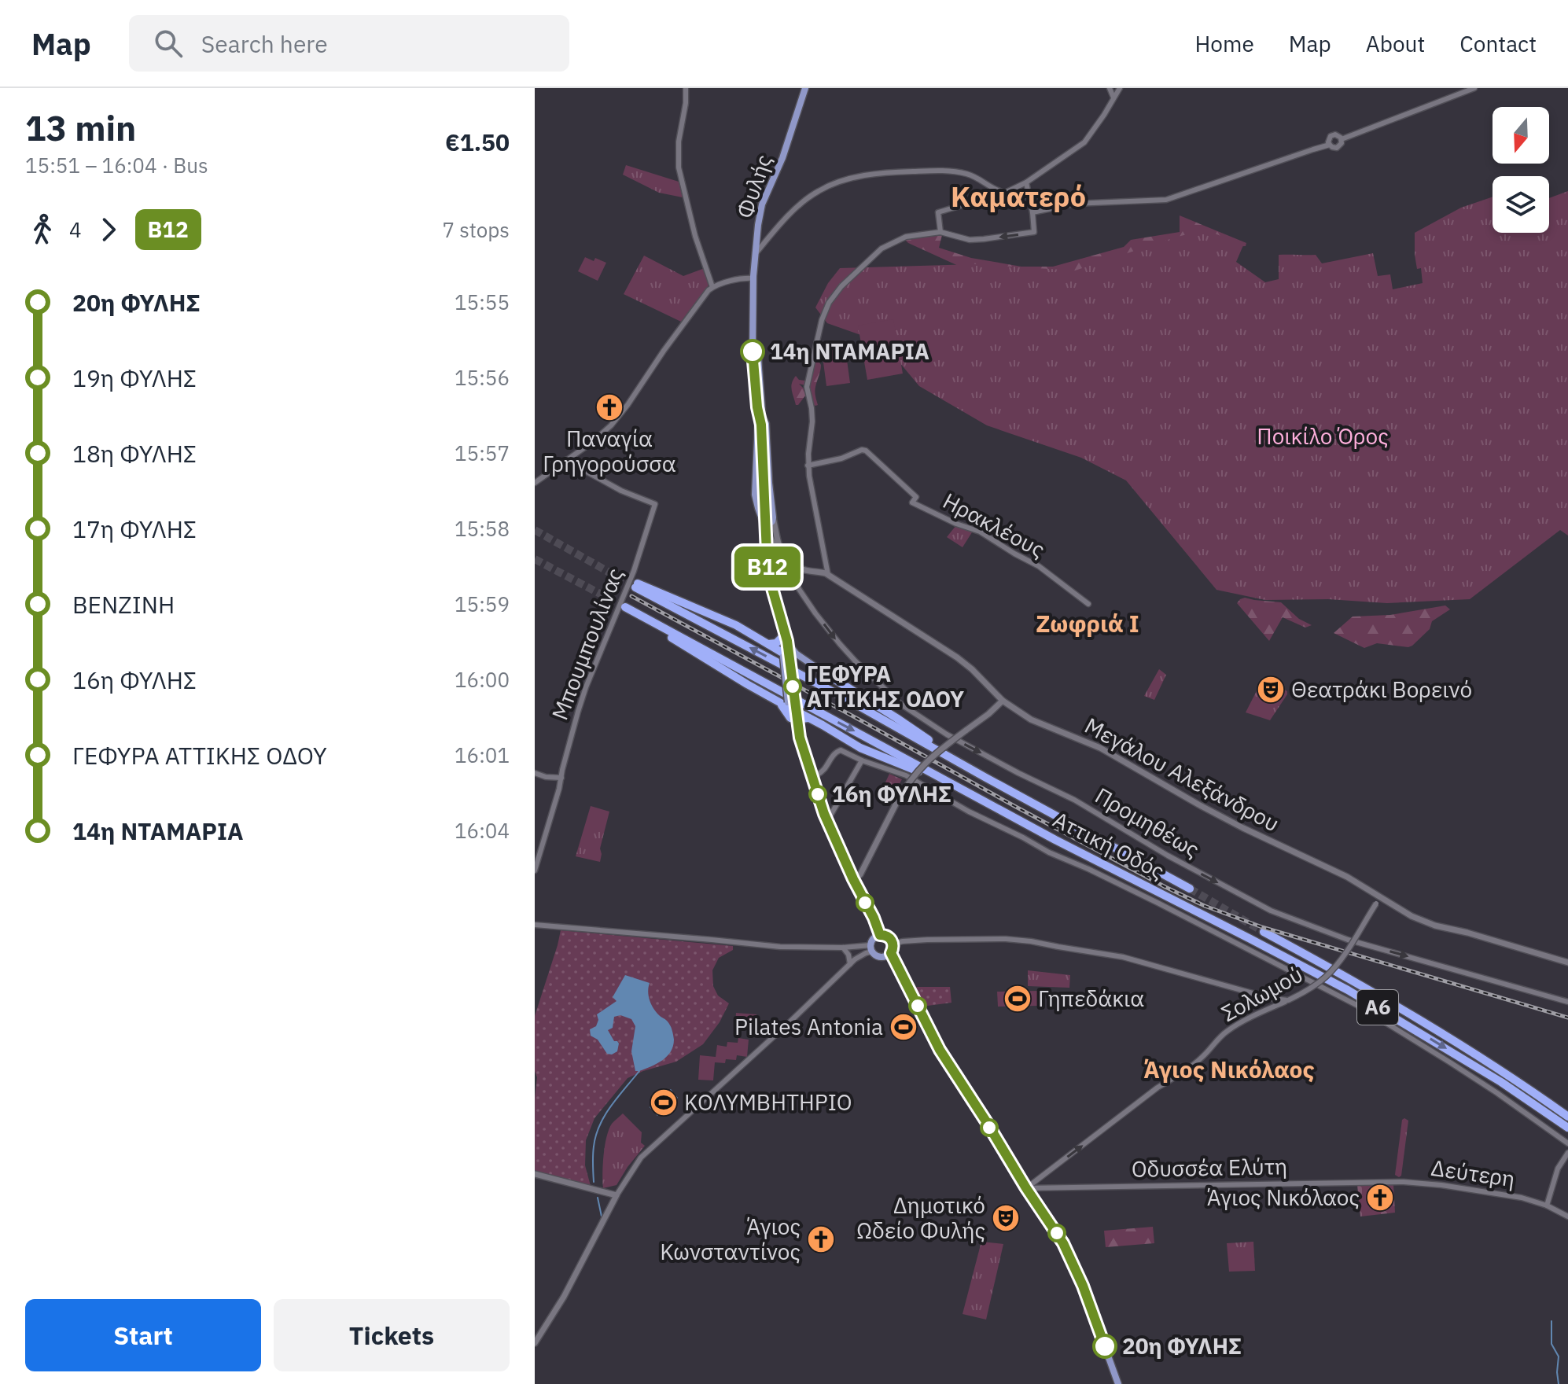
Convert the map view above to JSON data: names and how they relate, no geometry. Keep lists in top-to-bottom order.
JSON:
{
  "streets": {
    "highway": ["Αττική Οδός", "Α6"],
    "main road": ["Φυλής", "Μεγάλου Αλεξάνδρου"],
    "street": [
      "Ηρακλέους",
      "Μπουμπουλίνας",
      "Προμηθέως",
      "Σολωμού",
      "Οδυσσέα Ελύτη",
      "Δεύτερη"
    ]
  },
  "crossings": [
    ["Μεγάλου Αλεξάνδρου", "Προμηθέως"],
    ["Μεγάλου Αλεξάνδρου", "Σολωμού"],
    ["Σολωμού", "Οδυσσέα Ελύτη"],
    ["Οδυσσέα Ελύτη", "Δεύτερη"]
  ],
  "one_way": ["Προμηθέως", "Σολωμού"],
  "districts": ["Καματερό", "Ζωφριά Ι", "Άγιος Νικόλαος"],
  "parks": ["Ποικίλο Όρος"],
  "places": {
    "other": [
      "14η ΝΤΑΜΑΡΙΑ",
      "ΓΕΦΥΡΑ ΑΤΤΙΚΗΣ ΟΔΟΥ",
      "16η ΦΥΛΗΣ",
      "20η ΦΥΛΗΣ"
    ],
    "church": ["Παναγία Γρηγορούσσα", "Άγιος Νικόλαος", "Άγιος Κωνσταντίνος"],
    "theatre": ["Θεατράκι Βορεινό", "Δημοτικό Ωδείο Φυλής"],
    "sports": ["Γηπεδάκια", "Pilates Antonia", "ΚΟΛΥΜΒΗΤΗΡΙΟ"]
  },
  "lines": ["bus line Β12"],
  "north": "bottom",
  "page": {
    "header": "Map",
    "search": "Search here",
    "nav": [
      "Home",
      "Map",
      "About",
      "Contact"
    ],
    "heading": ["13 min", "15:51 – 16:04 · Bus", "€1.50"],
    "on_map": "Β12",
    "legs": ["4", "Β12", "7 stops"],
    "list": [
      {
        "name": "20η ΦΥΛΗΣ",
        "value": "15:55"
      },
      {
        "name": "19η ΦΥΛΗΣ",
        "value": "15:56"
      },
      {
        "name": "18η ΦΥΛΗΣ",
        "value": "15:57"
      },
      {
        "name": "17η ΦΥΛΗΣ",
        "value": "15:58"
      },
      {
        "name": "ΒΕΝΖΙΝΗ",
        "value": "15:59"
      },
      {
        "name": "16η ΦΥΛΗΣ",
        "value": "16:00"
      },
      {
        "name": "ΓΕΦΥΡΑ ΑΤΤΙΚΗΣ ΟΔΟΥ",
        "value": "16:01"
      },
      {
        "name": "14η ΝΤΑΜΑΡΙΑ",
        "value": "16:04"
      }
    ],
    "buttons": ["Start", "Tickets"]
  }
}
